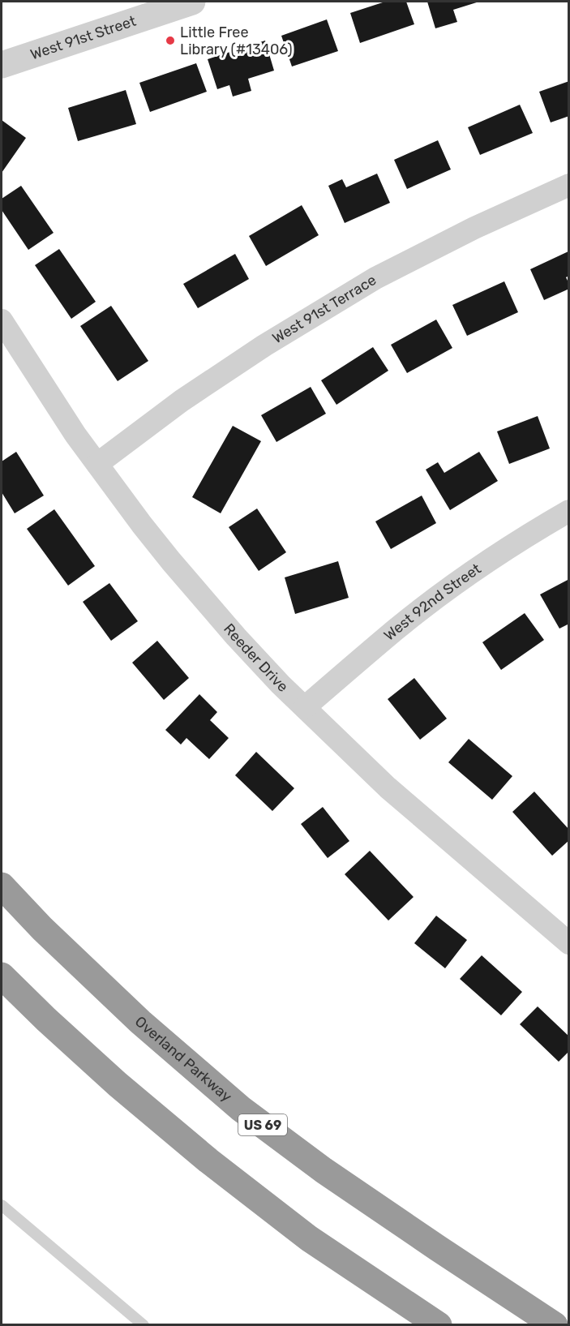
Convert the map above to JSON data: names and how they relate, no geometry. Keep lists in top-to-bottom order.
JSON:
{
  "streets": {
    "highway": ["Overland Parkway", "US 69"],
    "street": [
      "West 91st Street",
      "West 91st Terrace",
      "West 92nd Street",
      "Reeder Drive"
    ]
  },
  "crossings": [
    ["West 91st Terrace", "Reeder Drive"],
    ["West 92nd Street", "Reeder Drive"]
  ],
  "places": ["Little Free Library (#13406)"]
}
